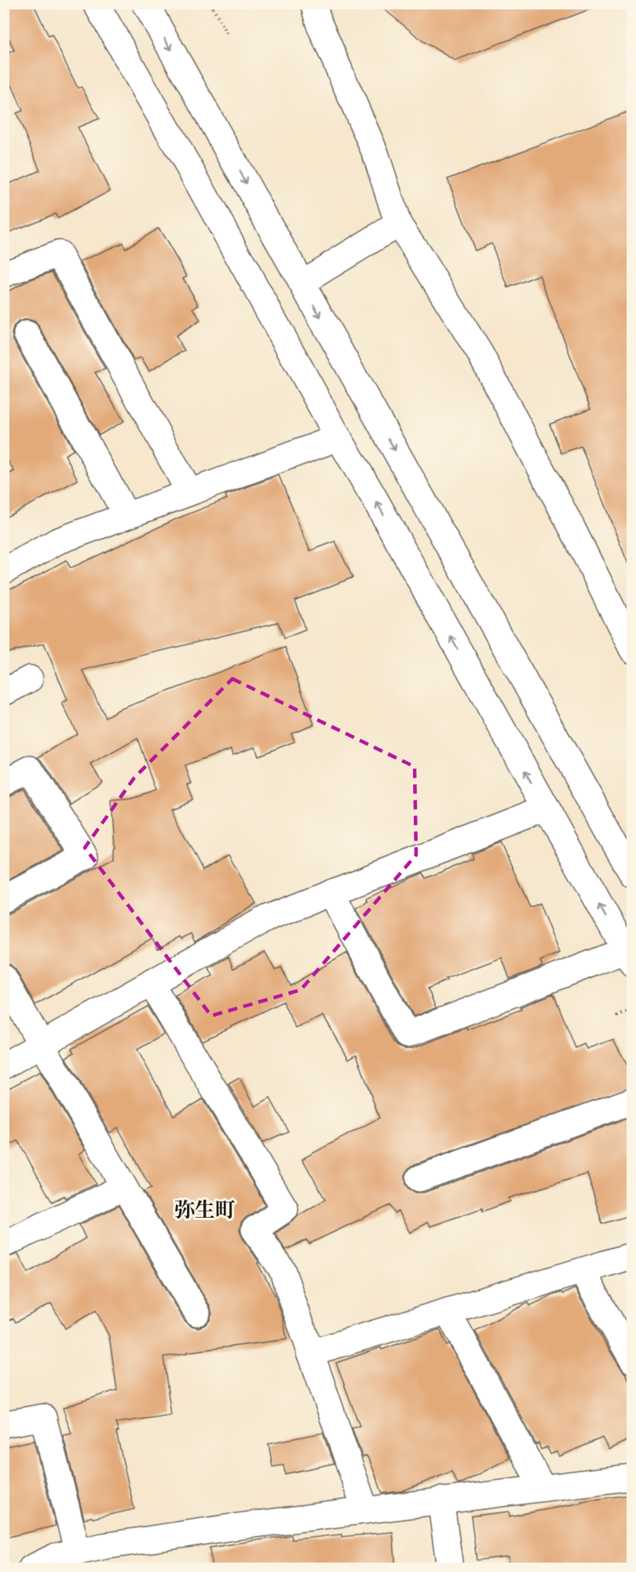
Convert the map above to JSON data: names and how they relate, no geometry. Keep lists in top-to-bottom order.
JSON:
{
  "districts": ["弥生町"]
}
